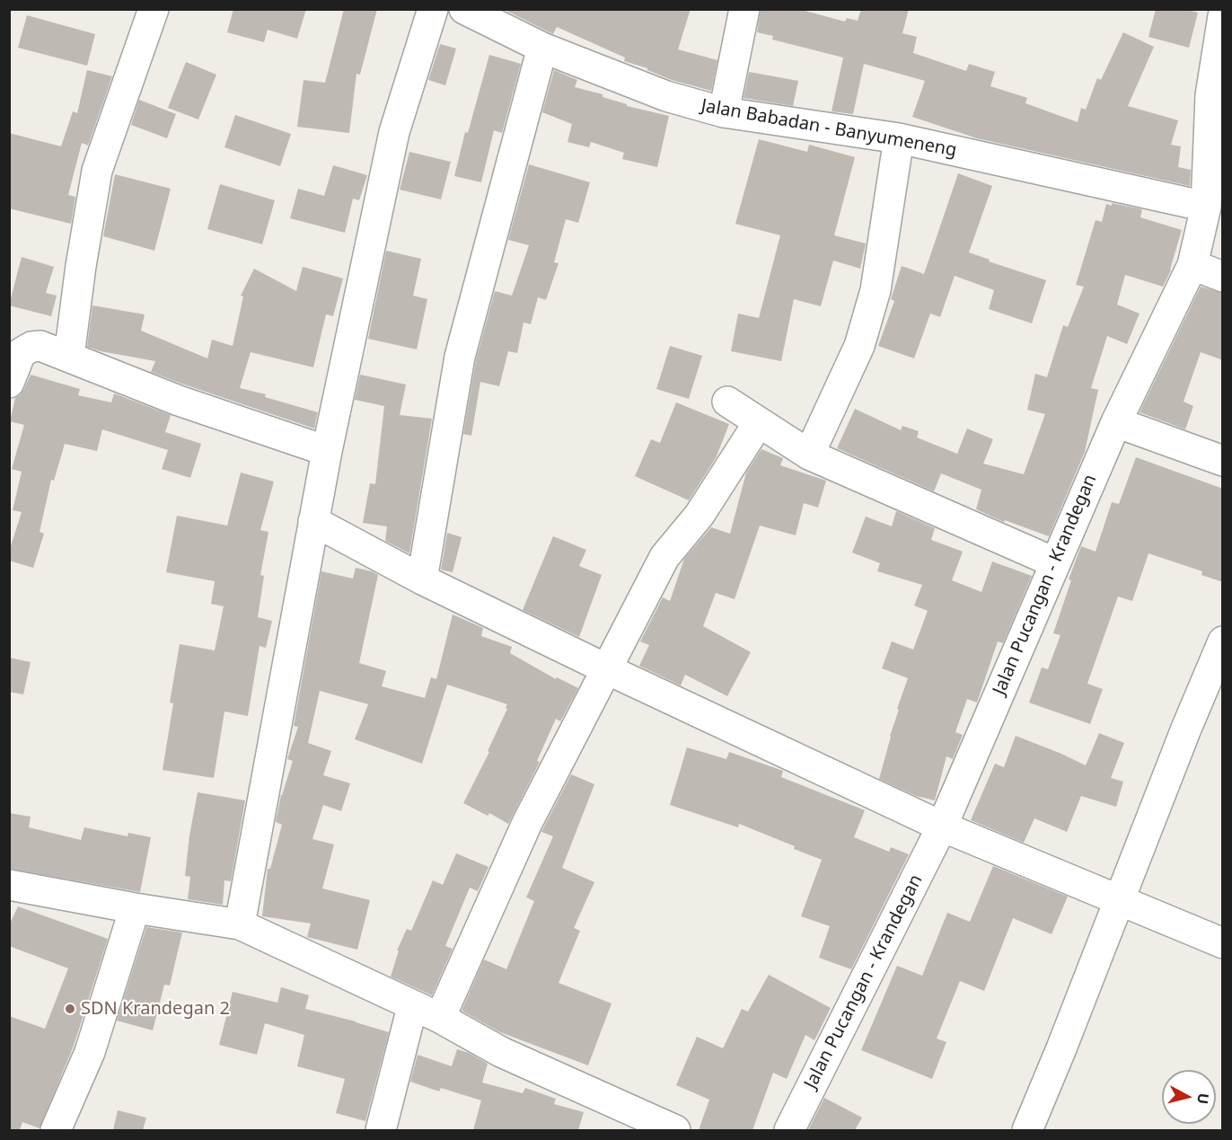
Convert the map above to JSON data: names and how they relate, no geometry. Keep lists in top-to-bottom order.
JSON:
{
  "streets": {
    "street": ["Jalan Babadan - Banyumeneng", "Jalan Pucangan - Krandegan"]
  },
  "crossings": [
    ["Jalan Babadan - Banyumeneng", "Jalan Pucangan - Krandegan"]
  ],
  "places": ["SDN Krandegan 2"],
  "north": "right"
}
